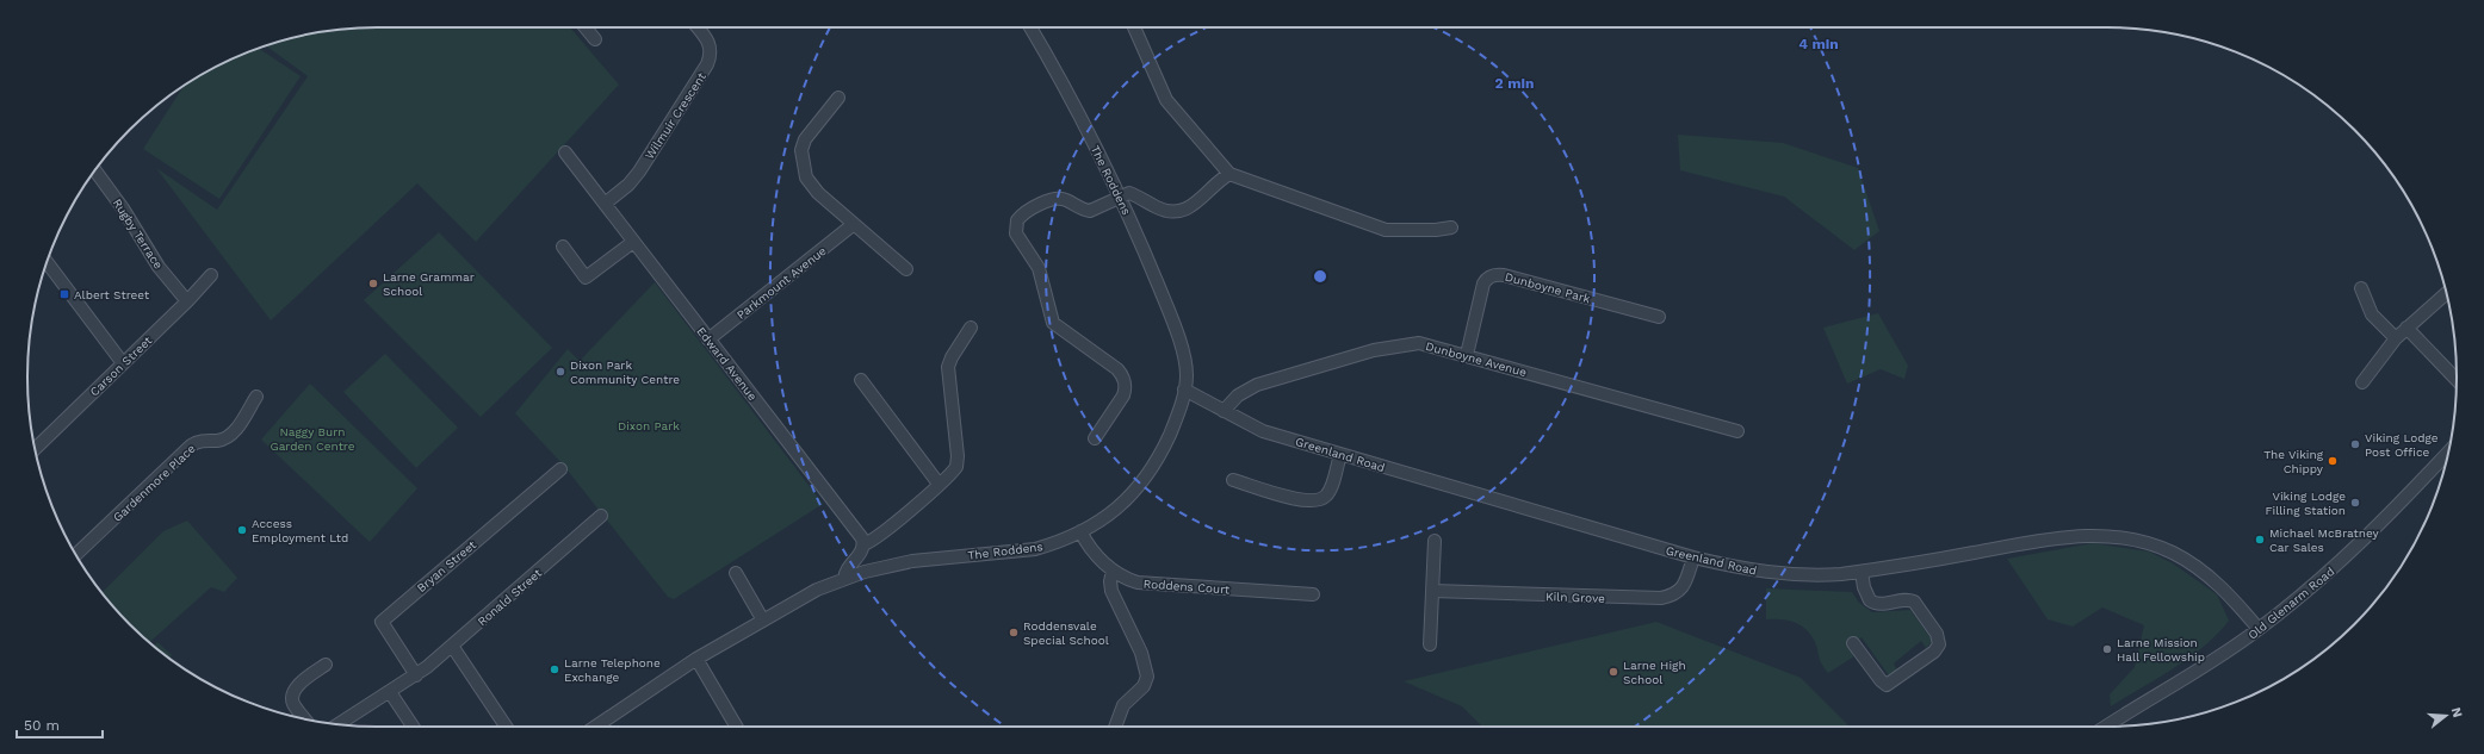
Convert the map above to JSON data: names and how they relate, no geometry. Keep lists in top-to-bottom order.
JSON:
{
  "streets": {
    "street": [
      "Wilmuir Crescent",
      "The Roddens",
      "Rugby Terrace",
      "Parkmount Avenue",
      "Dunboyne Park",
      "Dunboyne Avenue",
      "Edward Avenue",
      "Carson Street",
      "Greenland Road",
      "Gardenmore Place",
      "Bryan Street",
      "Roddens Court",
      "Ronald Street",
      "Kiln Grove",
      "Old Glenarm Road"
    ]
  },
  "crossings": [
    ["Wilmuir Crescent", "Edward Avenue"],
    ["The Roddens", "Greenland Road"],
    ["The Roddens", "Roddens Court"],
    ["Rugby Terrace", "Carson Street"],
    ["Parkmount Avenue", "Edward Avenue"],
    ["Dunboyne Park", "Dunboyne Avenue"],
    ["Dunboyne Avenue", "Greenland Road"],
    ["Greenland Road", "Kiln Grove"],
    ["Greenland Road", "Old Glenarm Road"],
    ["Bryan Street", "Ronald Street"]
  ],
  "parks": ["Dixon Park", "Naggy Burn Garden Centre"],
  "places": {
    "other": [
      "Larne Grammar School",
      "Dixon Park Community Centre",
      "Viking Lodge Post Office",
      "The Viking Chippy",
      "Viking Lodge Filling Station",
      "Access Employment Ltd",
      "Michael McBratney Car Sales",
      "Roddensvale Special School",
      "Larne Mission Hall Fellowship",
      "Larne Telephone Exchange",
      "Larne High School"
    ],
    "transit": ["Albert Street"]
  },
  "scale_bar": "50 m",
  "north": "right",
  "rings": ["4 min", "2 min"]
}
